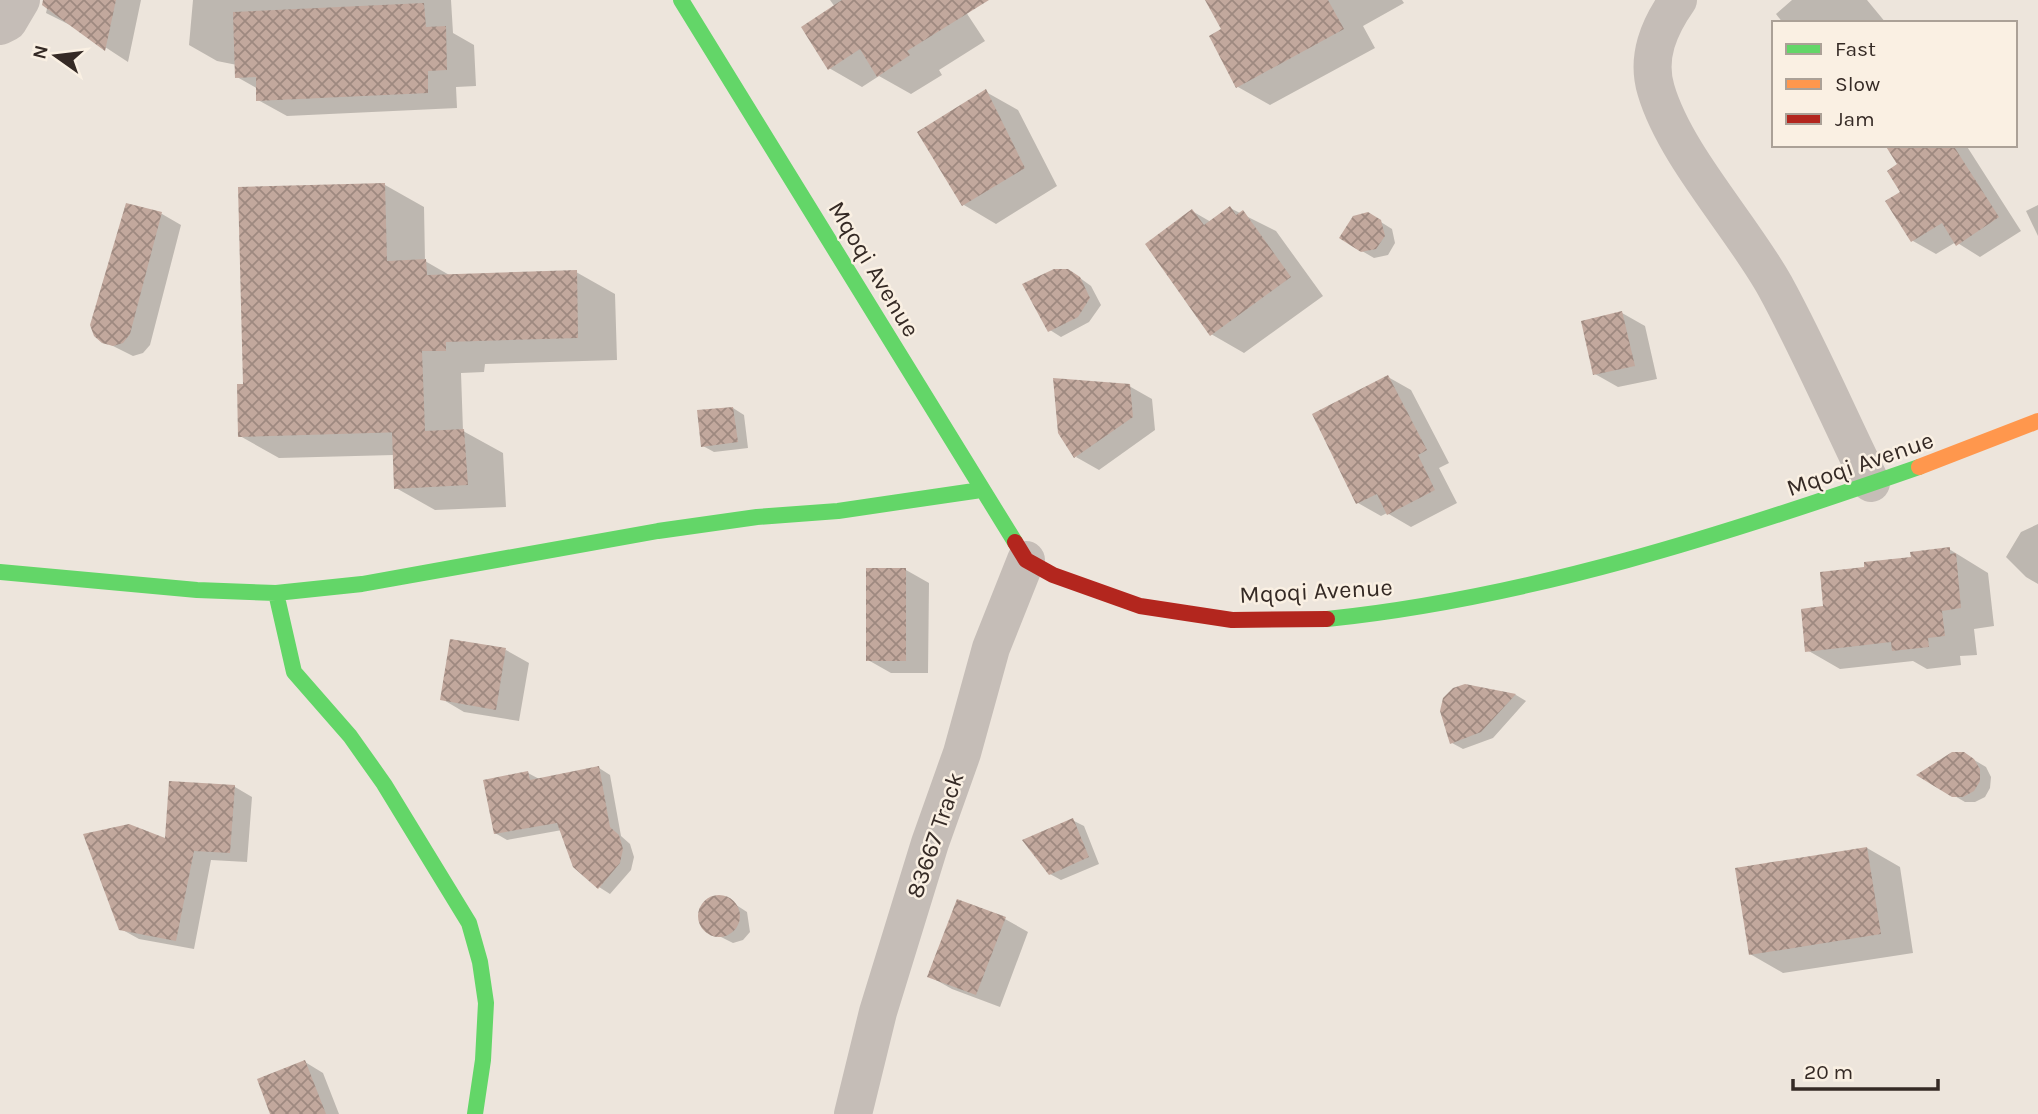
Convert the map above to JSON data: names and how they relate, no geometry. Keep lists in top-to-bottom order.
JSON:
{
  "streets": {
    "street": ["Mqoqi Avenue", "83667 Track"]
  },
  "crossings": [
    ["Mqoqi Avenue", "83667 Track"]
  ],
  "legend": ["Fast", "Slow", "Jam"],
  "scale_bar": "20 m",
  "north": "left"
}
